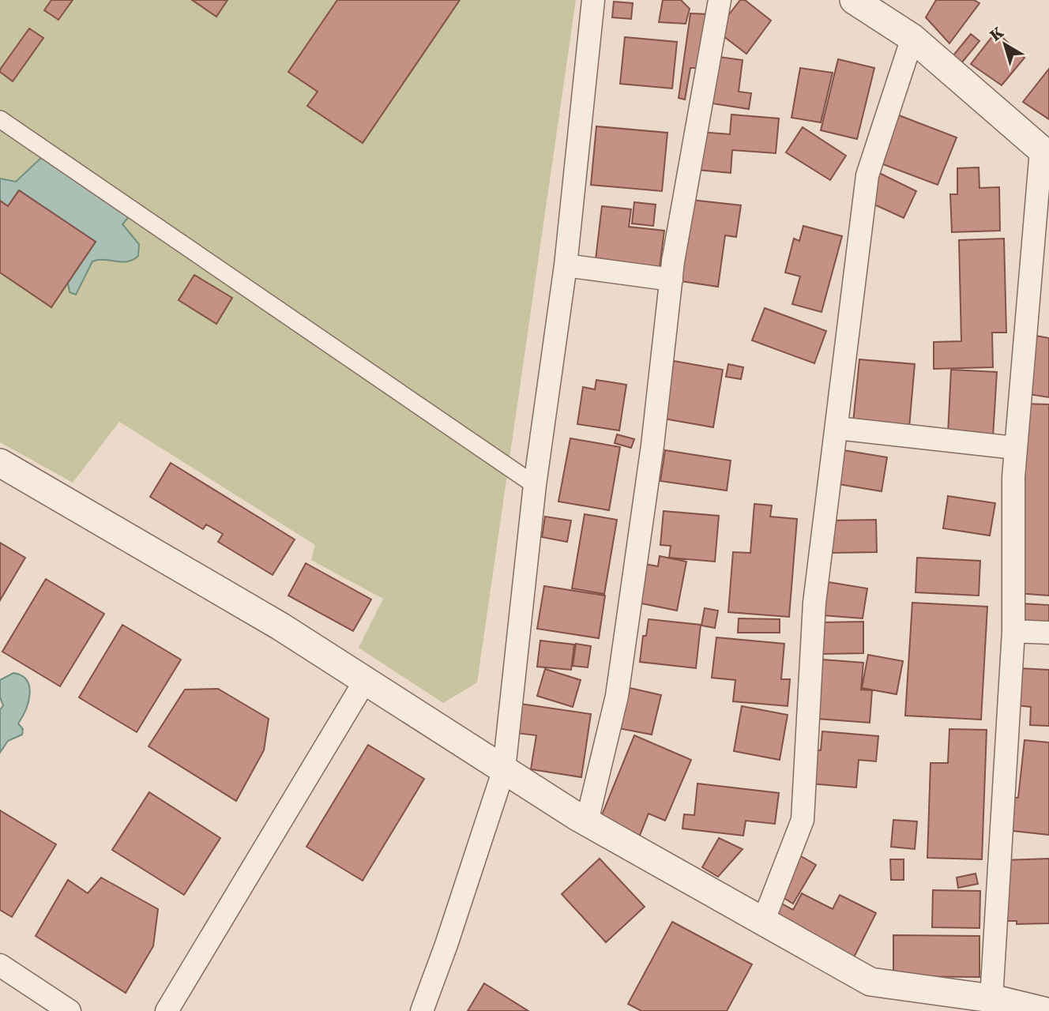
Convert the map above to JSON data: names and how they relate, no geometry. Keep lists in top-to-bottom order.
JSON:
{
  "north": "top left"
}
